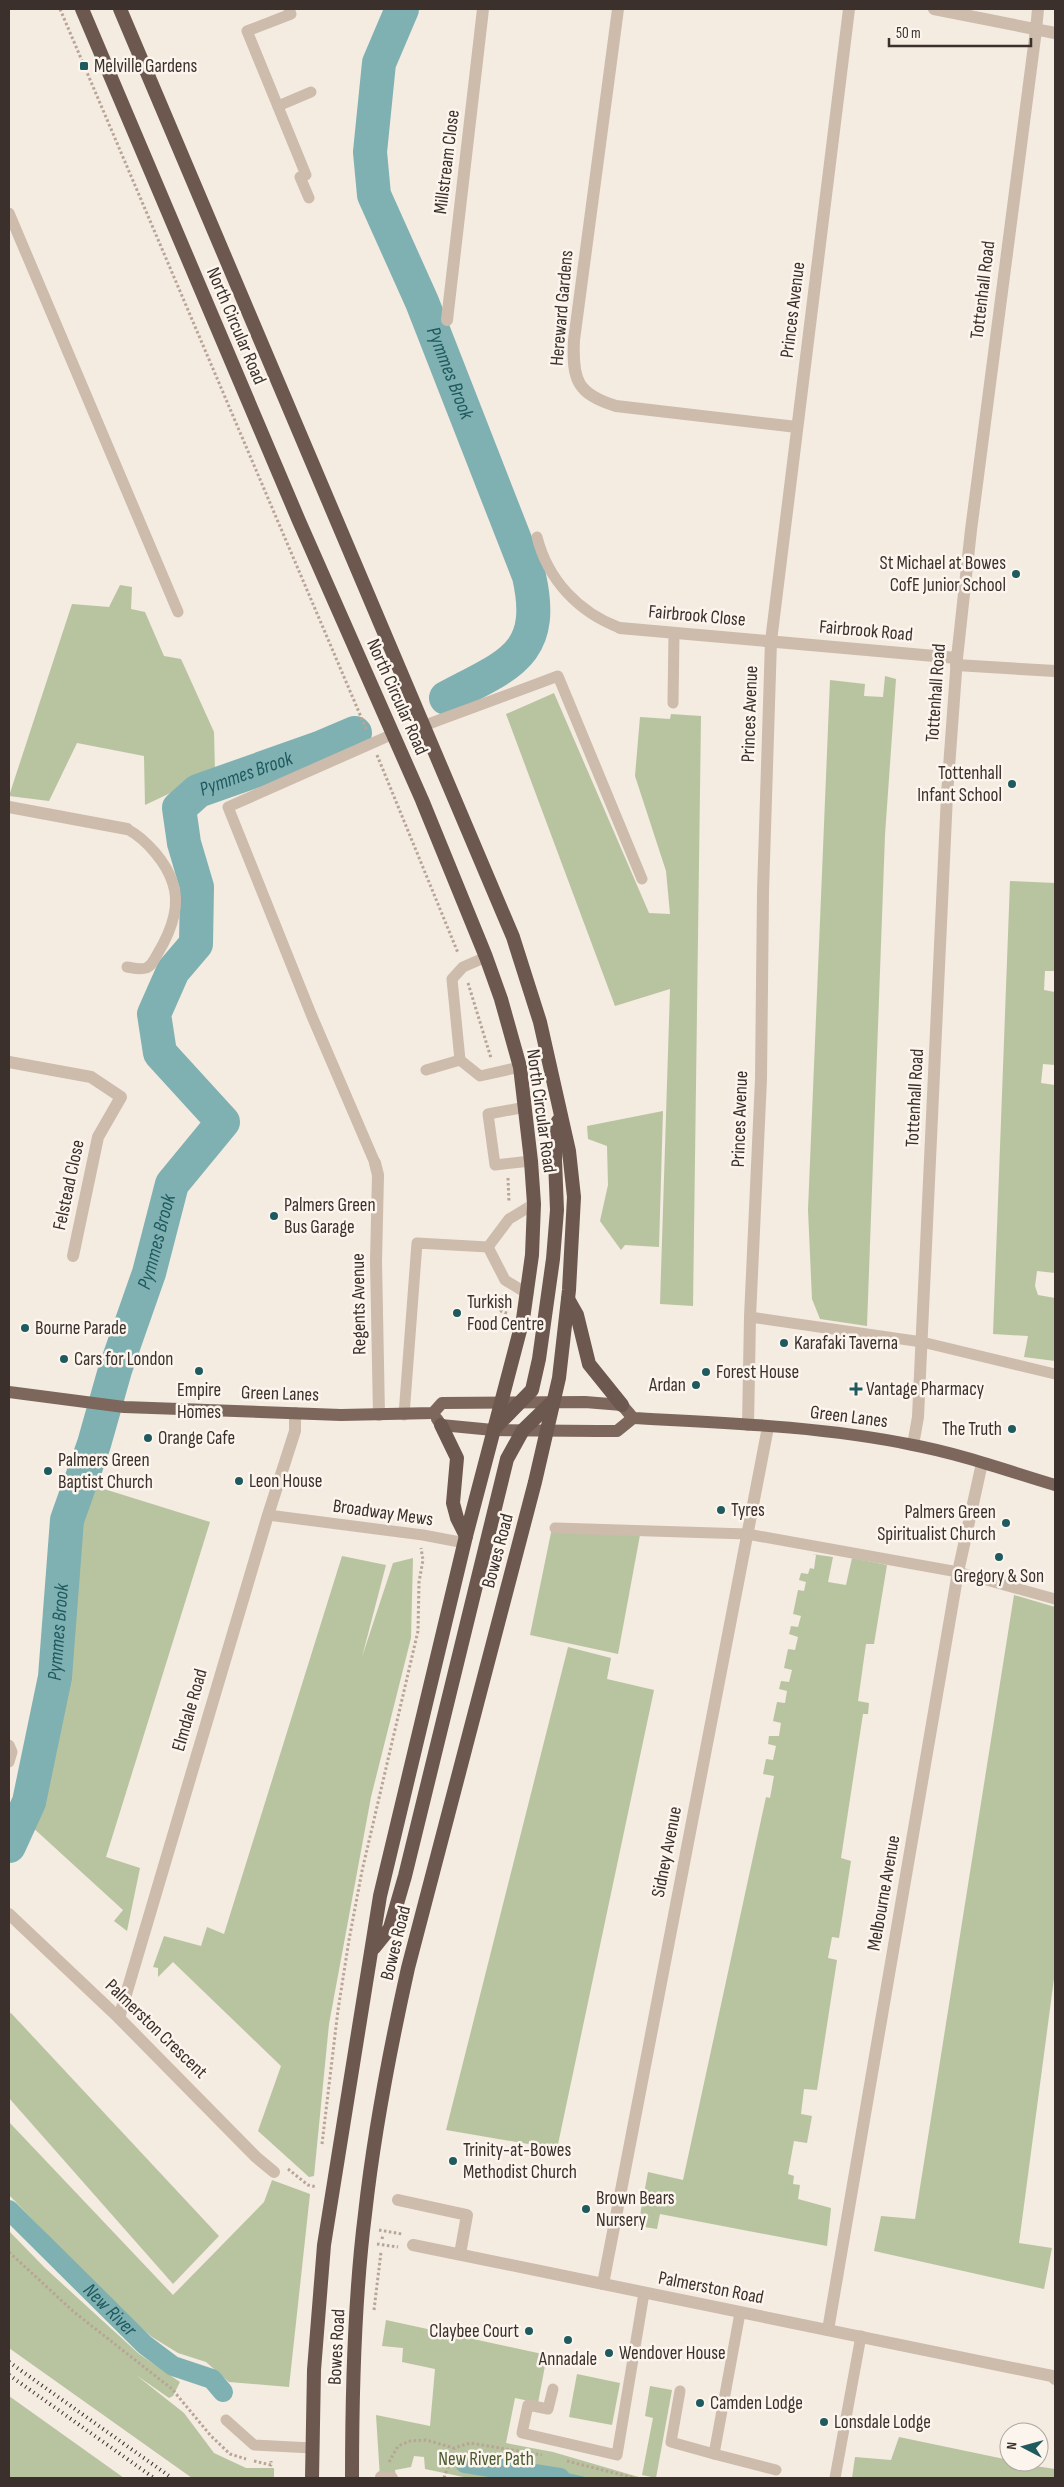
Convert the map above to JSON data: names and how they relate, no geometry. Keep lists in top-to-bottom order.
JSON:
{
  "streets": {
    "highway": ["North Circular Road", "Bowes Road"],
    "main road": ["Green Lanes"],
    "street": [
      "Millstream Close",
      "Tottenhall Road",
      "Hereward Gardens",
      "Princes Avenue",
      "Fairbrook Close",
      "Fairbrook Road",
      "Felstead Close",
      "Regents Avenue",
      "Elmdale Road",
      "Sidney Avenue",
      "Melbourne Avenue",
      "Palmerston Crescent",
      "Palmerston Road"
    ],
    "lane": ["Broadway Mews"]
  },
  "crossings": [
    ["Tottenhall Road", "Fairbrook Road"],
    ["Tottenhall Road", "Green Lanes"],
    ["Hereward Gardens", "Princes Avenue"],
    ["Princes Avenue", "Fairbrook Close"],
    ["Princes Avenue", "Fairbrook Road"],
    ["Princes Avenue", "Green Lanes"],
    ["North Circular Road", "Green Lanes"],
    ["North Circular Road", "Bowes Road"],
    ["Fairbrook Close", "Fairbrook Road"],
    ["Regents Avenue", "Green Lanes"],
    ["Green Lanes", "Bowes Road"],
    ["Green Lanes", "Elmdale Road"],
    ["Green Lanes", "Sidney Avenue"],
    ["Green Lanes", "Melbourne Avenue"],
    ["Broadway Mews", "Bowes Road"],
    ["Broadway Mews", "Elmdale Road"],
    ["Elmdale Road", "Palmerston Crescent"],
    ["Sidney Avenue", "Palmerston Road"],
    ["Melbourne Avenue", "Palmerston Road"]
  ],
  "water": ["Pymmes Brook", "New River"],
  "parks": ["New River Path"],
  "places": {
    "transit": ["Melville Gardens"],
    "other": [
      "St Michael at Bowes CofE Junior School",
      "Tottenhall Infant School",
      "Palmers Green Bus Garage",
      "Turkish Food Centre",
      "Bourne Parade",
      "Karafaki Taverna",
      "Cars for London",
      "Empire Homes",
      "Forest House",
      "Ardan",
      "The Truth",
      "Orange Cafe",
      "Palmers Green Baptist Church",
      "Leon House",
      "Tyres",
      "Palmers Green Spiritualist Church",
      "Gregory & Son",
      "Trinity-at-Bowes Methodist Church",
      "Brown Bears Nursery",
      "Claybee Court",
      "Annadale",
      "Wendover House",
      "Camden Lodge",
      "Lonsdale Lodge"
    ],
    "health": ["Vantage Pharmacy"]
  },
  "scale_bar": "50 m",
  "north": "left"
}
